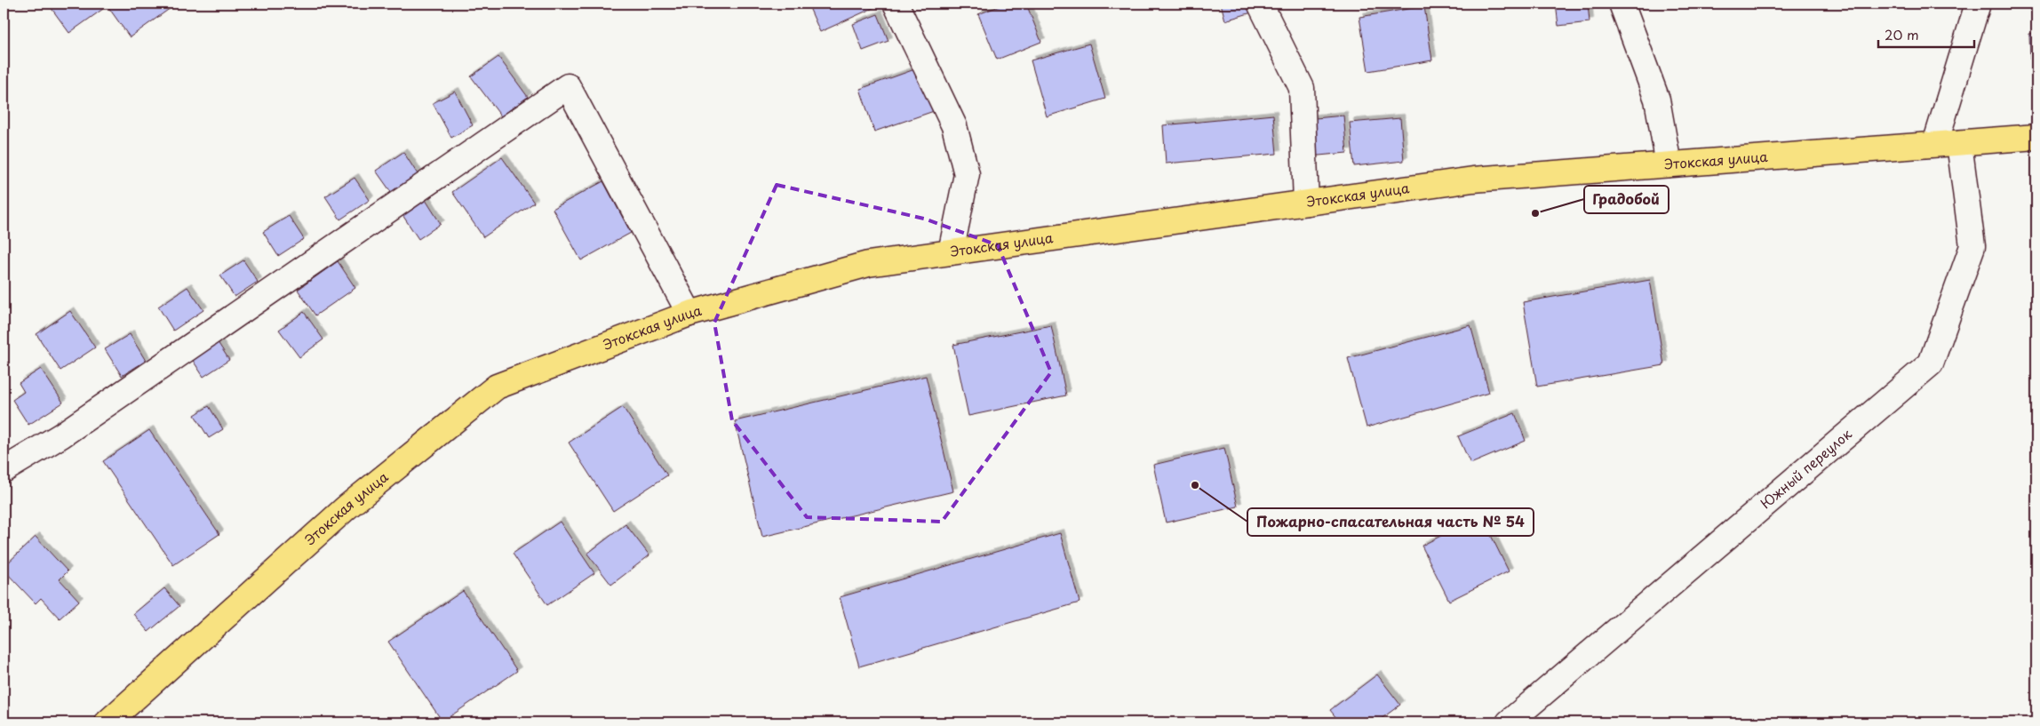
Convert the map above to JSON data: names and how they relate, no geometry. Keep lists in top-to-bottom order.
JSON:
{
  "streets": {
    "main road": ["Этокская улица"],
    "street": ["Южный переулок"]
  },
  "crossings": [
    ["Этокская улица", "Южный переулок"]
  ],
  "places": ["Градобой", "Пожарно-спасательная часть № 54"],
  "scale_bar": "20 m"
}
